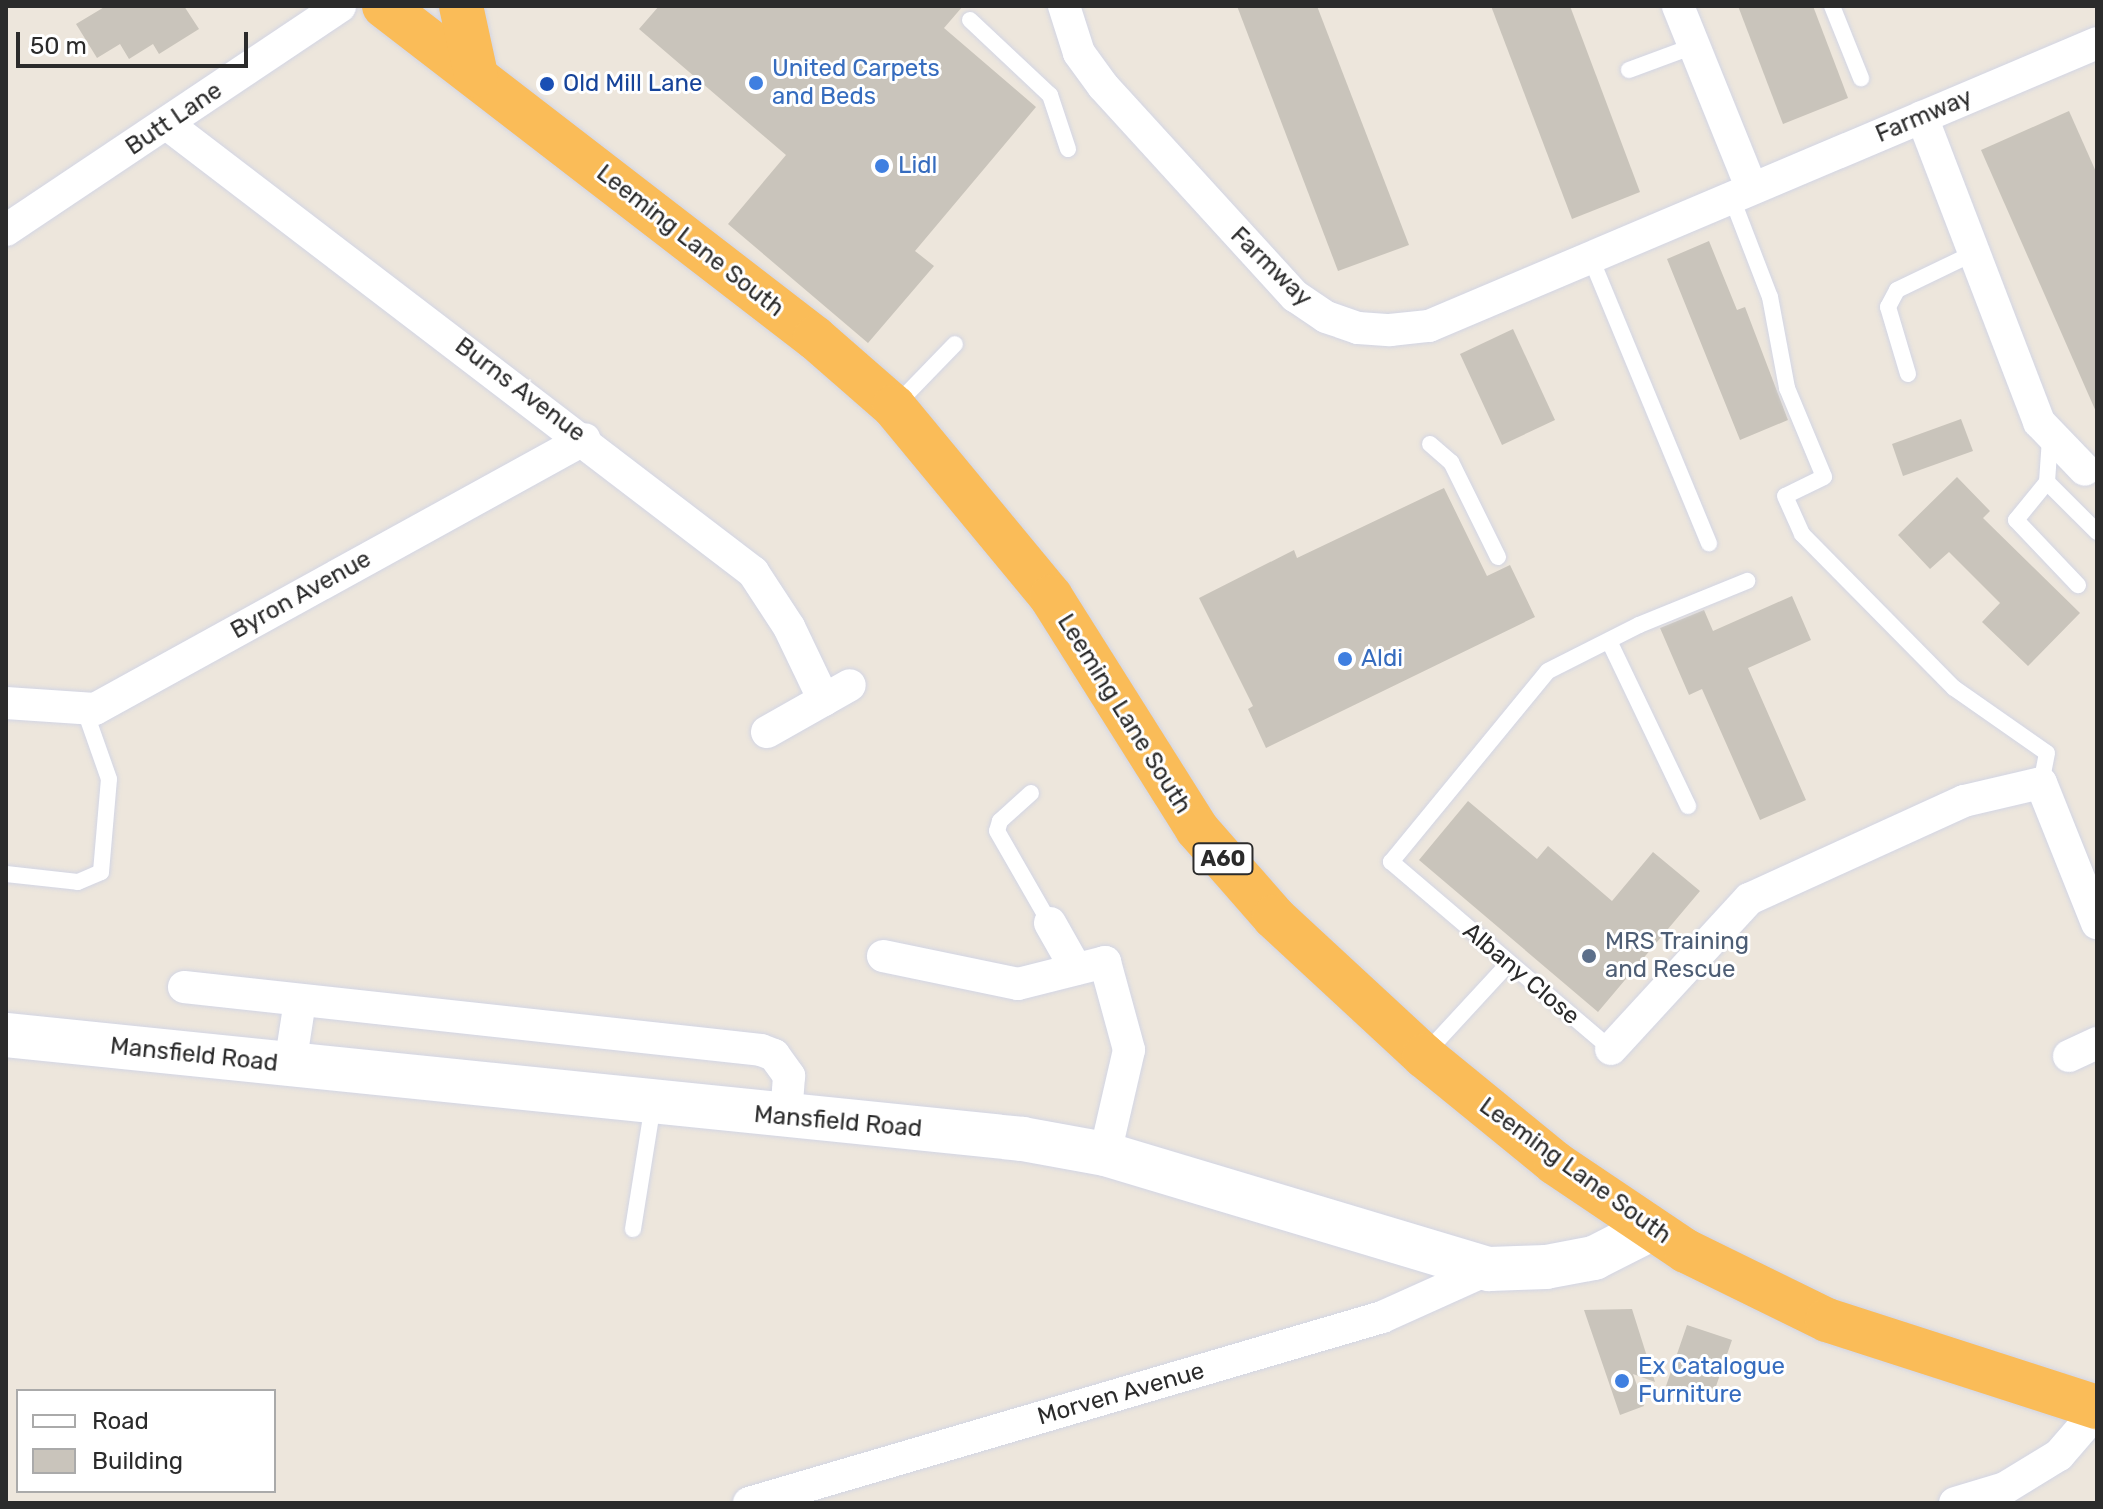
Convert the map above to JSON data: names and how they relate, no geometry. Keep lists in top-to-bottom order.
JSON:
{
  "streets": {
    "highway": ["Leeming Lane South", "A60"],
    "main road": ["Mansfield Road"],
    "street": [
      "Farmway",
      "Butt Lane",
      "Burns Avenue",
      "Byron Avenue",
      "Albany Close",
      "Morven Avenue"
    ]
  },
  "crossings": [
    ["Butt Lane", "Burns Avenue"],
    ["Leeming Lane South", "Mansfield Road"],
    ["Burns Avenue", "Byron Avenue"],
    ["Mansfield Road", "Morven Avenue"]
  ],
  "places": [
    "United Carpets and Beds",
    "Old Mill Lane",
    "Lidl",
    "Aldi",
    "MRS Training and Rescue",
    "Ex Catalogue Furniture"
  ],
  "legend": ["Road", "Building"],
  "scale_bar": "50 m"
}
